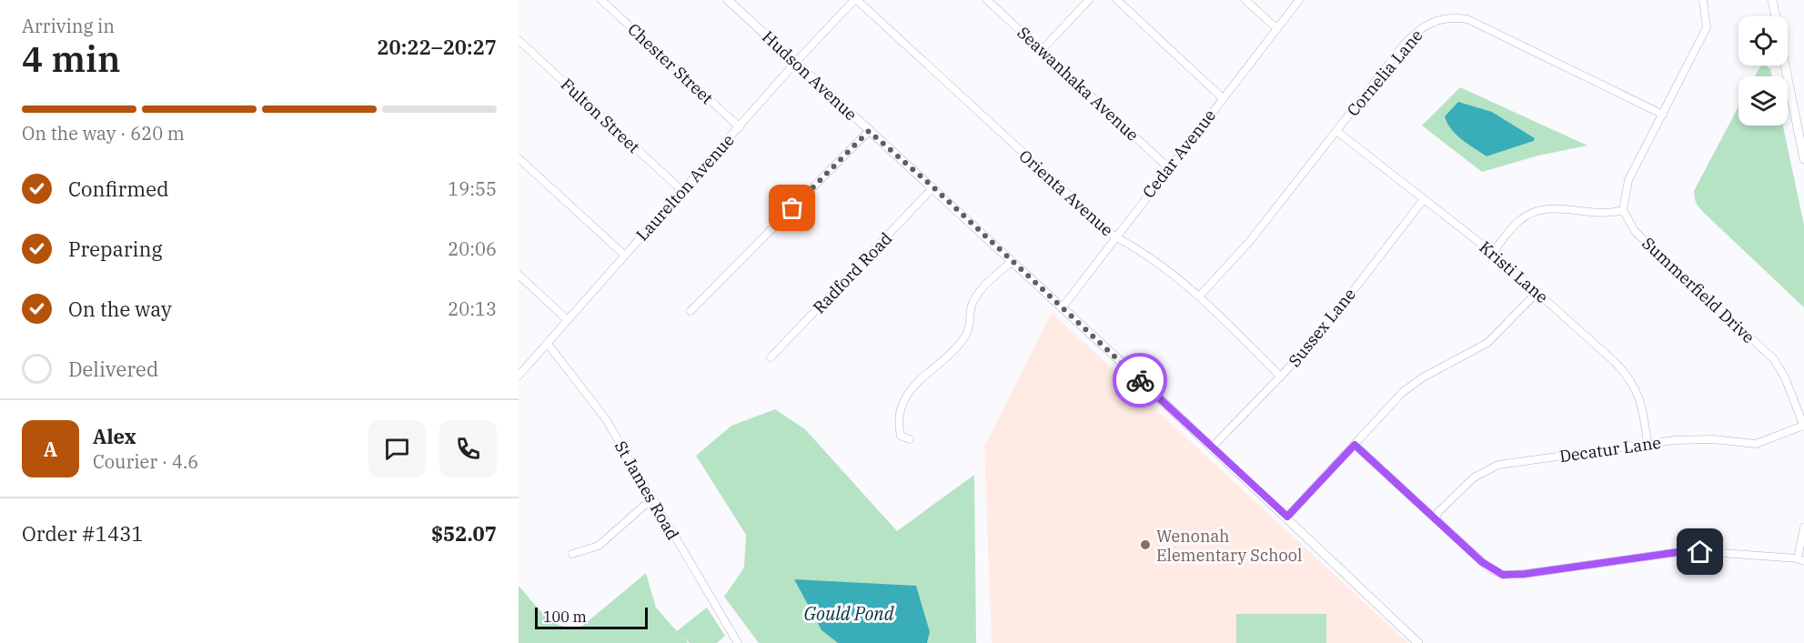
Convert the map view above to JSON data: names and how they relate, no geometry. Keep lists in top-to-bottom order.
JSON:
{
  "streets": {
    "street": [
      "Chester Street",
      "Cornelia Lane",
      "Hudson Avenue",
      "Seawanhaka Avenue",
      "Fulton Street",
      "Cedar Avenue",
      "Laurelton Avenue",
      "Orienta Avenue",
      "Kristi Lane",
      "Radford Road",
      "Summerfield Drive",
      "Sussex Lane",
      "Decatur Lane",
      "St James Road"
    ]
  },
  "crossings": [
    ["Chester Street", "Laurelton Avenue"],
    ["Cornelia Lane", "Orienta Avenue"],
    ["Cornelia Lane", "Kristi Lane"],
    ["Hudson Avenue", "Cedar Avenue"],
    ["Hudson Avenue", "Laurelton Avenue"],
    ["Hudson Avenue", "Radford Road"],
    ["Hudson Avenue", "Sussex Lane"],
    ["Seawanhaka Avenue", "Cedar Avenue"],
    ["Fulton Street", "Laurelton Avenue"],
    ["Cedar Avenue", "Orienta Avenue"],
    ["Laurelton Avenue", "Orienta Avenue"],
    ["Laurelton Avenue", "St James Road"],
    ["Orienta Avenue", "Sussex Lane"],
    ["Kristi Lane", "Sussex Lane"],
    ["Kristi Lane", "Decatur Lane"],
    ["Summerfield Drive", "Decatur Lane"]
  ],
  "water": ["Gould Pond"],
  "places": ["Wenonah Elementary School"],
  "scale_bar": "100 m",
  "page": {
    "heading": ["4 min", "Arriving in", "20:22–20:27"],
    "panel": [
      "Alex",
      "Courier · 4.6",
      "Order #1431",
      "$52.07"
    ],
    "bar": "On the way · 620 m",
    "list": [
      ["Confirmed", "19:55"],
      ["Preparing", "20:06"],
      ["On the way", "20:13"],
      "Delivered"
    ],
    "round": "A",
    "scale": "100 m"
  }
}
